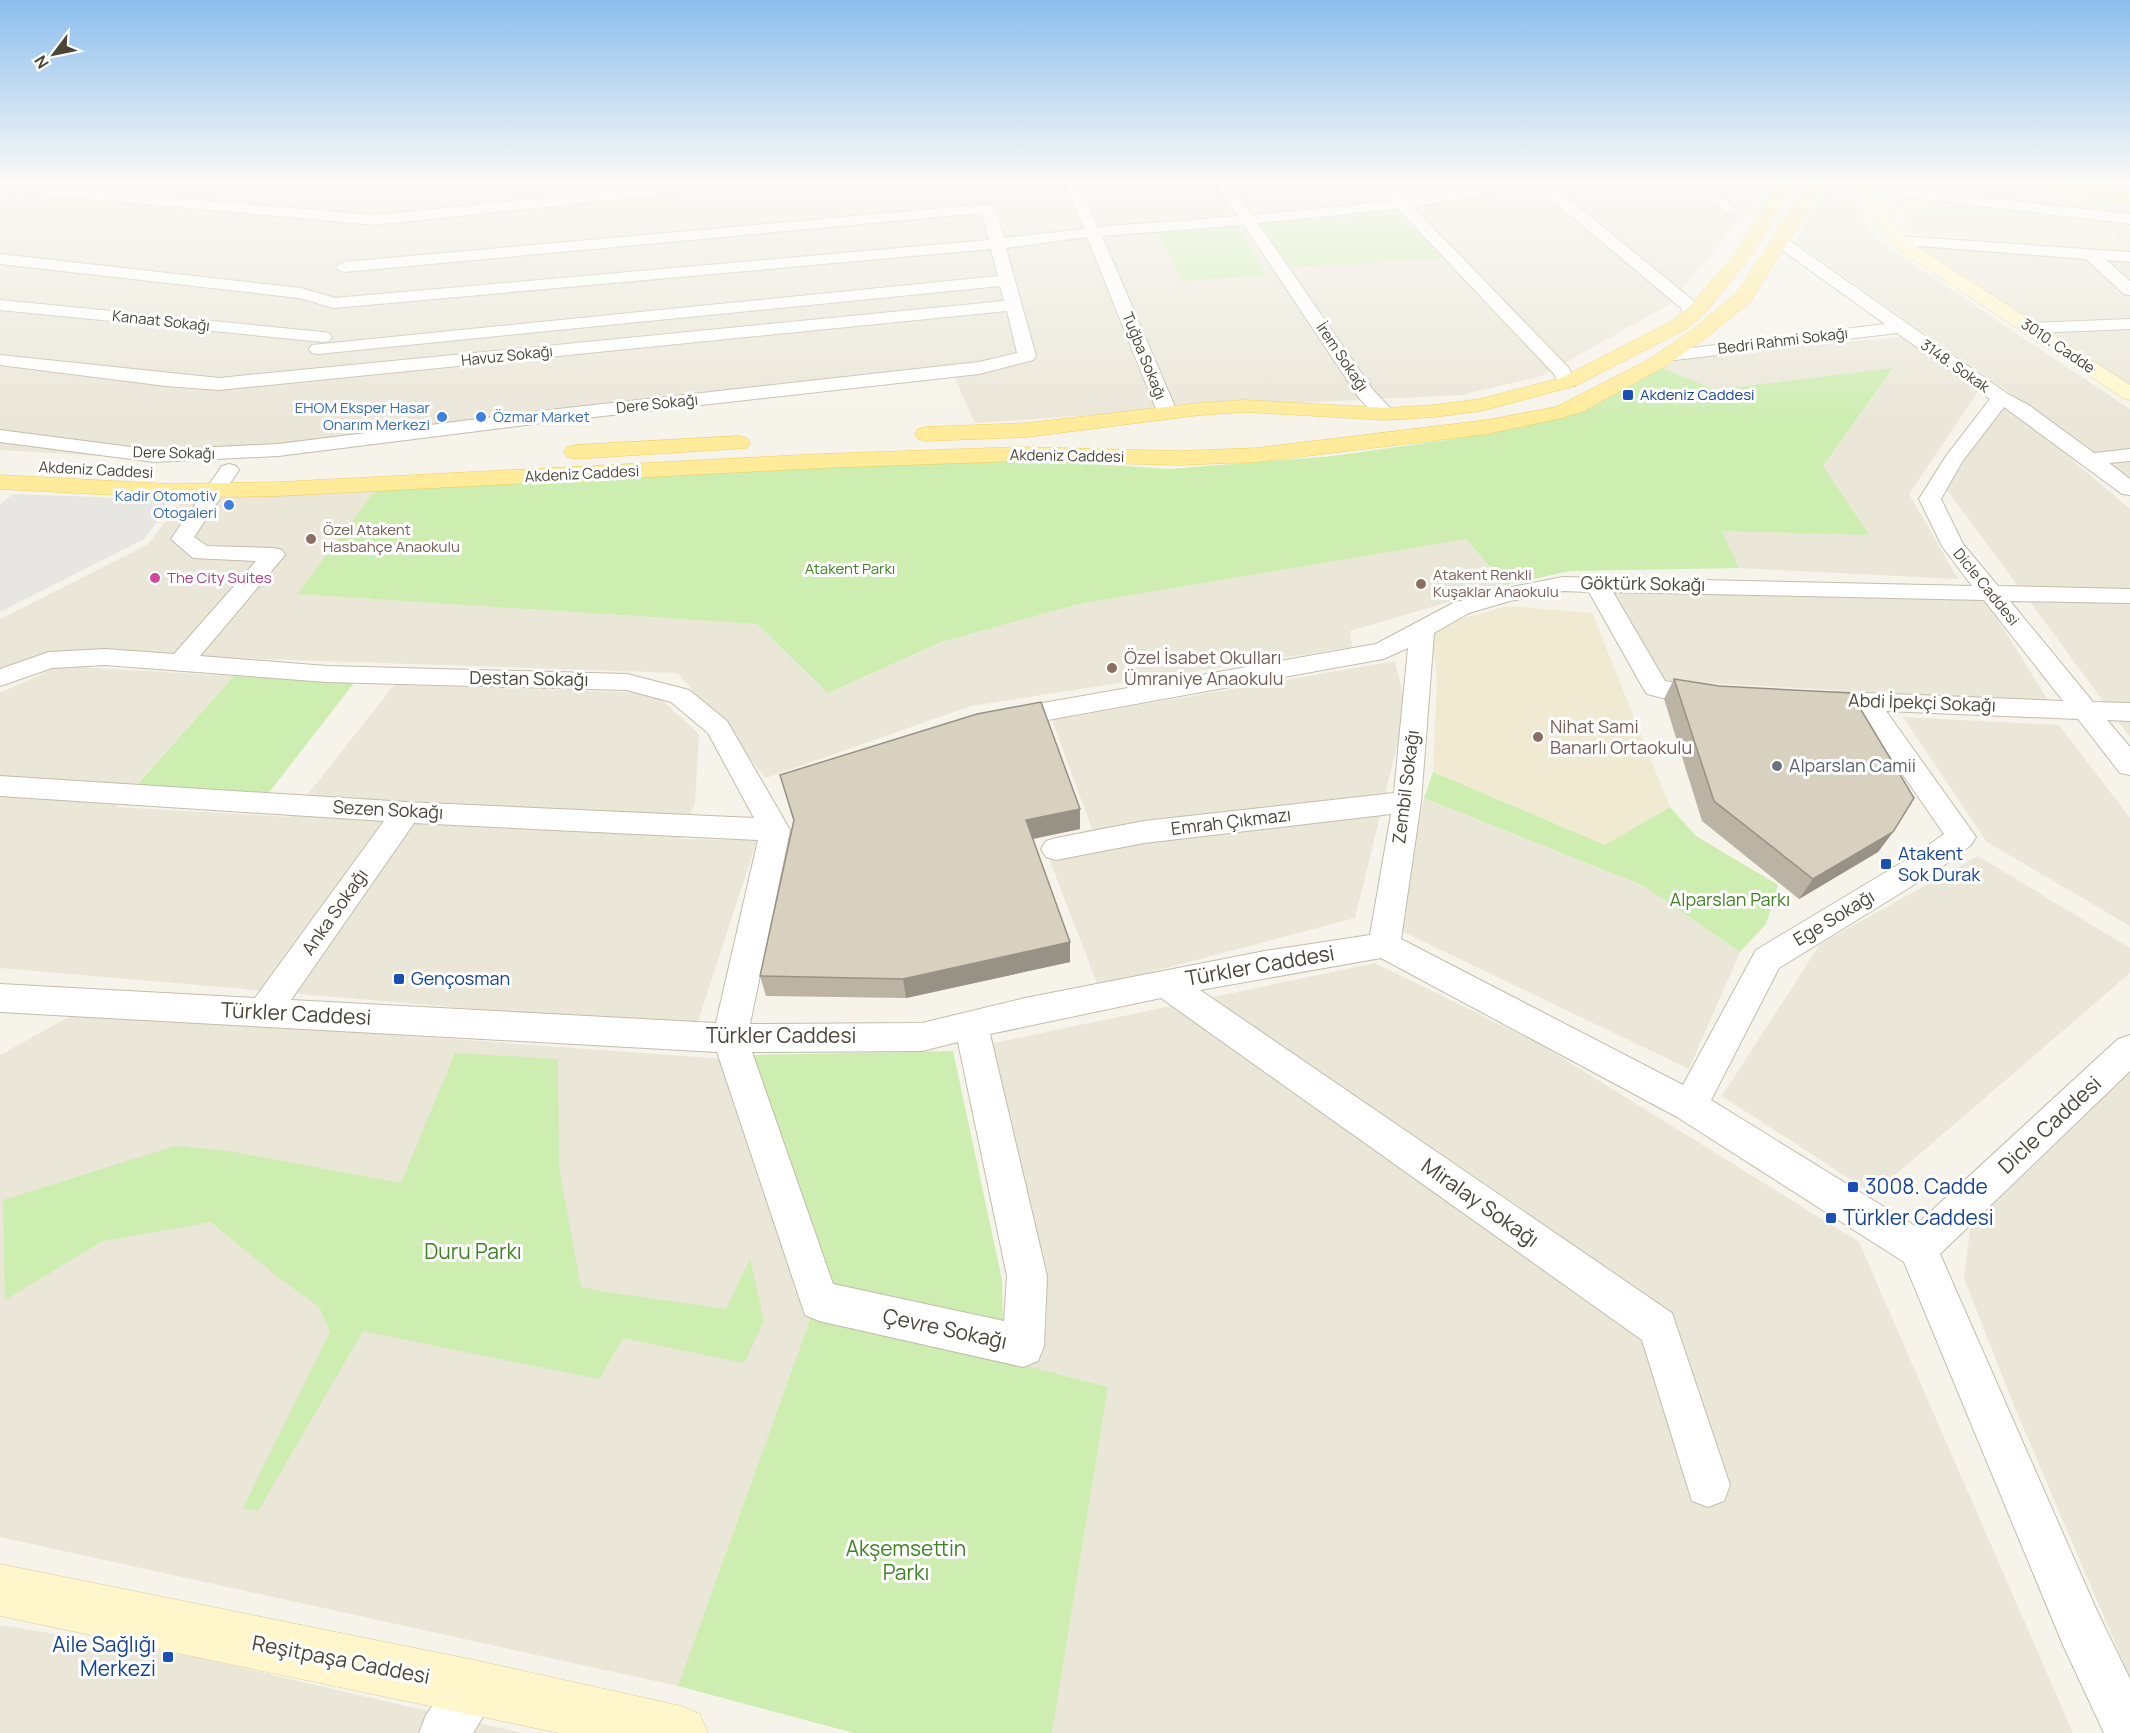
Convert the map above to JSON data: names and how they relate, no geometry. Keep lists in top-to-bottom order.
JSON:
{
  "streets": {
    "main road": ["Akdeniz Caddesi"],
    "street": [
      "Kanaat Sokağı",
      "Bedri Rahmi Sokağı",
      "3010. Cadde",
      "Havuz Sokağı",
      "Tuğba Sokağı",
      "İrem Sokağı",
      "3148. Sokak",
      "Dere Sokağı",
      "Göktürk Sokağı",
      "Dicle Caddesi",
      "Destan Sokağı",
      "Abdi İpekçi Sokağı",
      "Zembil Sokağı",
      "Sezen Sokağı",
      "Emrah Çıkmazı",
      "Anka Sokağı",
      "Ege Sokağı",
      "Türkler Caddesi",
      "Miralay Sokağı",
      "Çevre Sokağı",
      "Reşitpaşa Caddesi"
    ]
  },
  "crossings": [
    ["Bedri Rahmi Sokağı", "3148. Sokak"],
    ["Bedri Rahmi Sokağı", "Akdeniz Caddesi"],
    ["Havuz Sokağı", "Dere Sokağı"],
    ["Tuğba Sokağı", "Akdeniz Caddesi"],
    ["İrem Sokağı", "Akdeniz Caddesi"],
    ["3148. Sokak", "Dicle Caddesi"],
    ["Dere Sokağı", "Akdeniz Caddesi"],
    ["Göktürk Sokağı", "Dicle Caddesi"],
    ["Göktürk Sokağı", "Zembil Sokağı"],
    ["Dicle Caddesi", "Abdi İpekçi Sokağı"],
    ["Destan Sokağı", "Sezen Sokağı"],
    ["Abdi İpekçi Sokağı", "Ege Sokağı"],
    ["Zembil Sokağı", "Emrah Çıkmazı"],
    ["Zembil Sokağı", "Türkler Caddesi"],
    ["Sezen Sokağı", "Anka Sokağı"],
    ["Anka Sokağı", "Türkler Caddesi"],
    ["Türkler Caddesi", "Miralay Sokağı"],
    ["Türkler Caddesi", "Çevre Sokağı"]
  ],
  "parks": [
    "Atakent Parkı",
    "Alparslan Parkı",
    "Duru Parkı",
    "Akşemsettin Parkı"
  ],
  "places": {
    "transit": [
      "Akdeniz Caddesi",
      "Atakent Sok Durak",
      "Gençosman",
      "3008. Cadde",
      "Türkler Caddesi",
      "Aile Sağlığı Merkezi"
    ],
    "other": [
      "EHOM Eksper Hasar Onarım Merkezi",
      "Özmar Market",
      "Kadir Otomotiv Otogaleri",
      "Özel Atakent Hasbahçe Anaokulu",
      "The City Suites",
      "Atakent Renkli Kuşaklar Anaokulu",
      "Özel İsabet Okulları Ümraniye Anaokulu",
      "Nihat Sami Banarlı Ortaokulu",
      "Alparslan Camii"
    ]
  },
  "north": "bottom left"
}
